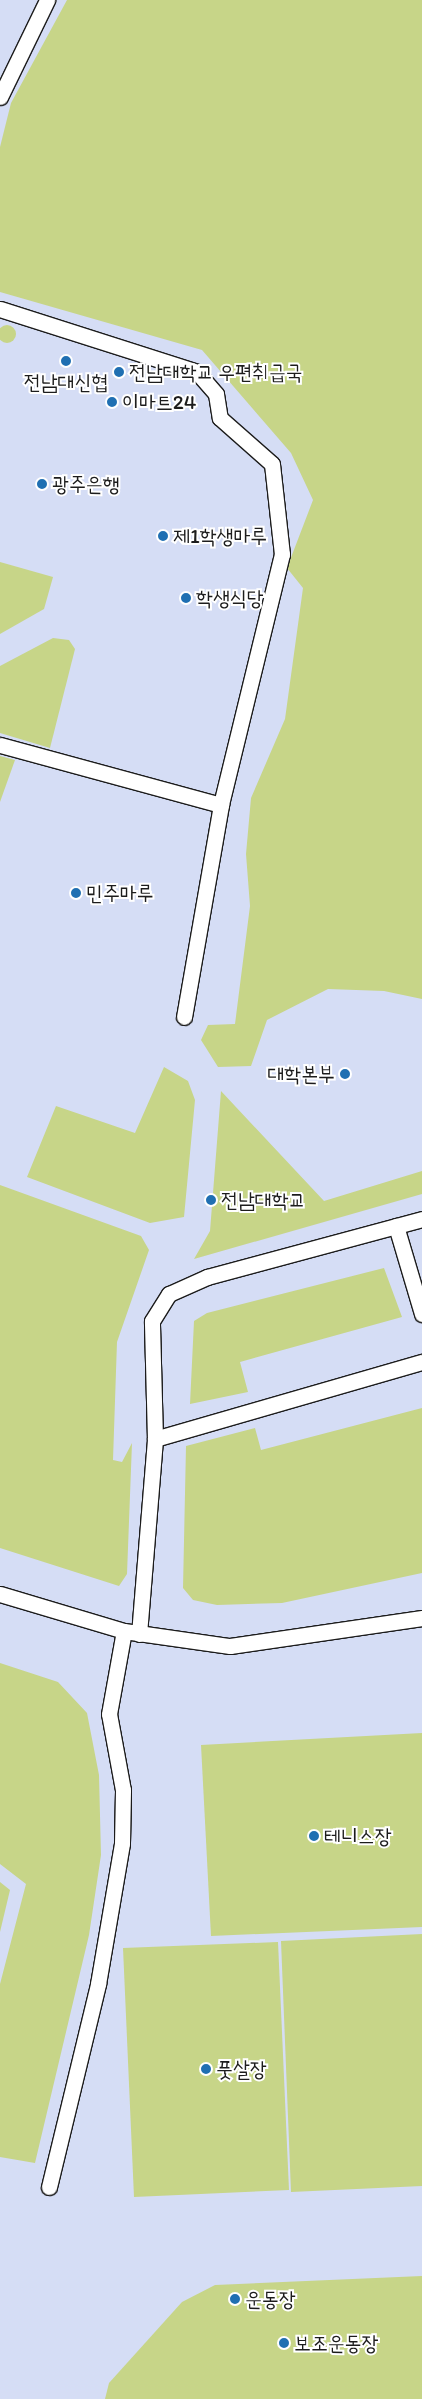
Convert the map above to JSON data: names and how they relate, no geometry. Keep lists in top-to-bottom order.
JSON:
{
  "places": [
    "전남대신협",
    "전남대학교 우편취급국",
    "이마트24",
    "광주은행",
    "제1학생마루",
    "학생식당",
    "민주마루",
    "대학본부",
    "전남대학교",
    "테니스장",
    "풋살장",
    "운동장",
    "보조운동장"
  ]
}
